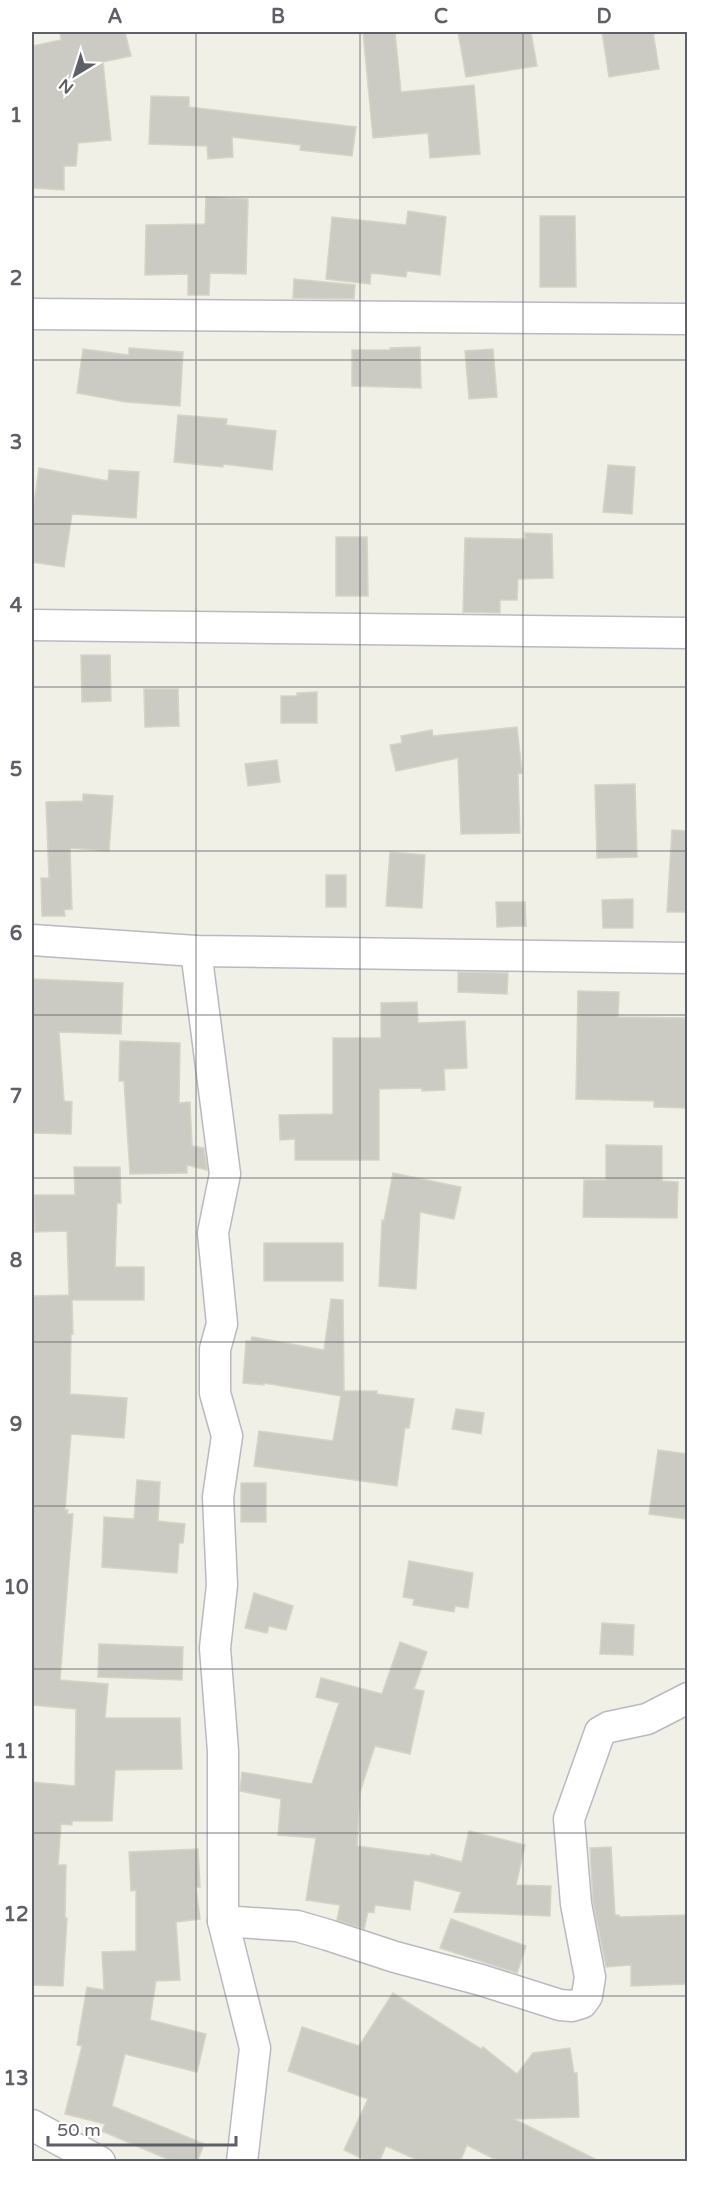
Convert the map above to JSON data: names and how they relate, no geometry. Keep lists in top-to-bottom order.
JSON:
{
  "scale_bar": "50 m",
  "north": "bottom left",
  "grid": {
    "columns": [
      "A",
      "B",
      "C",
      "D"
    ],
    "rows": [
      "1",
      "2",
      "3",
      "4",
      "5",
      "6",
      "7",
      "8",
      "9",
      "10",
      "11",
      "12",
      "13"
    ]
  }
}
